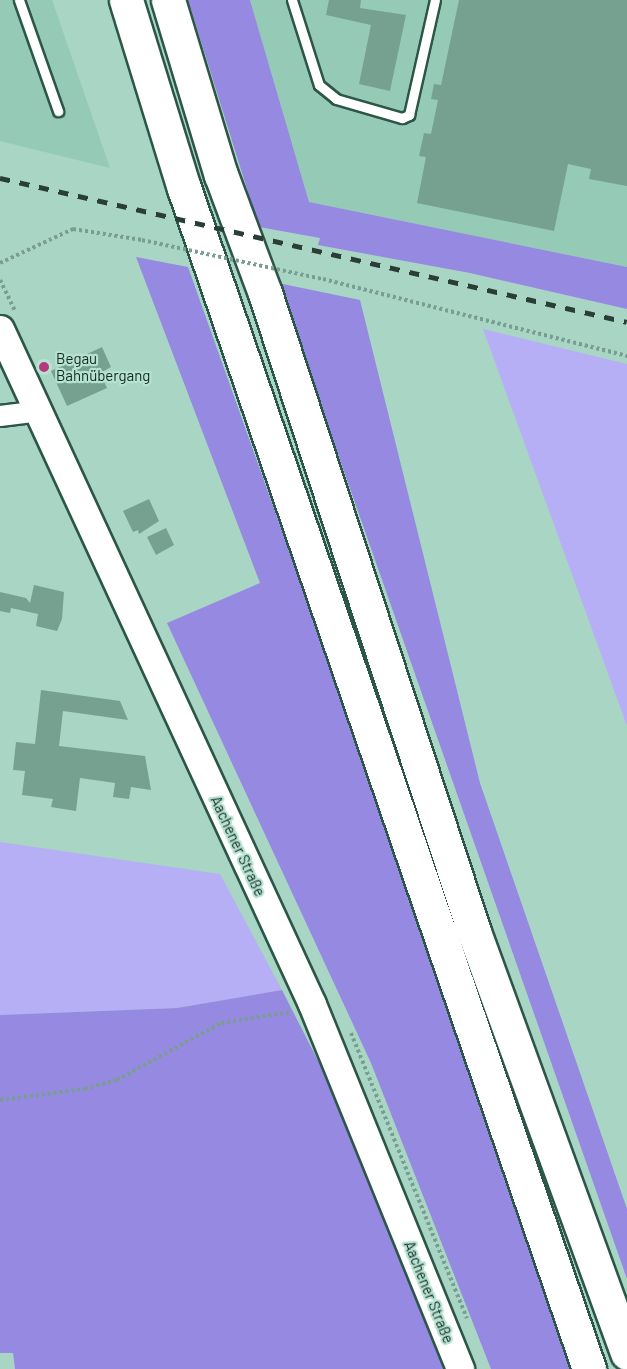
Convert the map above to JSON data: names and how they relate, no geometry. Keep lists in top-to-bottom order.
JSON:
{
  "streets": {
    "main road": ["Aachener Straße"]
  },
  "places": ["Begau Bahnübergang"]
}
